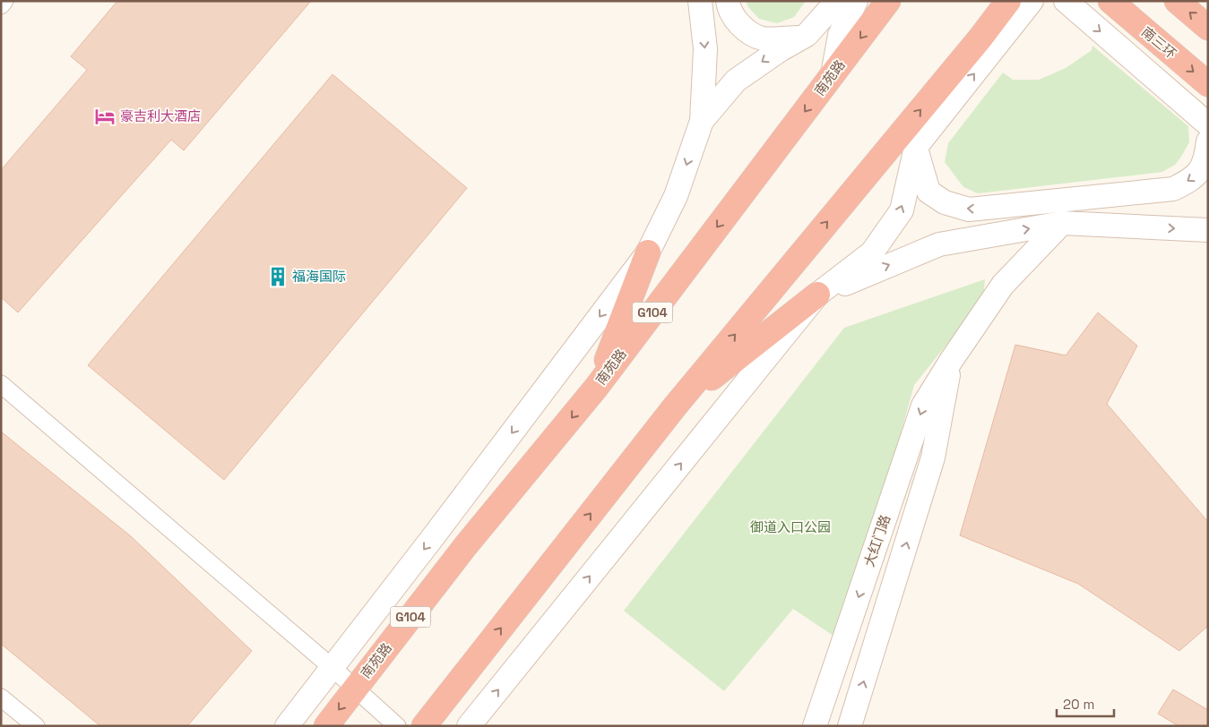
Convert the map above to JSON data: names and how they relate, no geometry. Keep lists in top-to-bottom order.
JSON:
{
  "streets": {
    "highway": ["南三环", "南苑路", "G104"],
    "street": ["大红门路"]
  },
  "parks": ["御道入口公园"],
  "places": {
    "hotel": ["豪吉利大酒店"],
    "building": ["福海国际"]
  },
  "scale_bar": "20 m"
}
